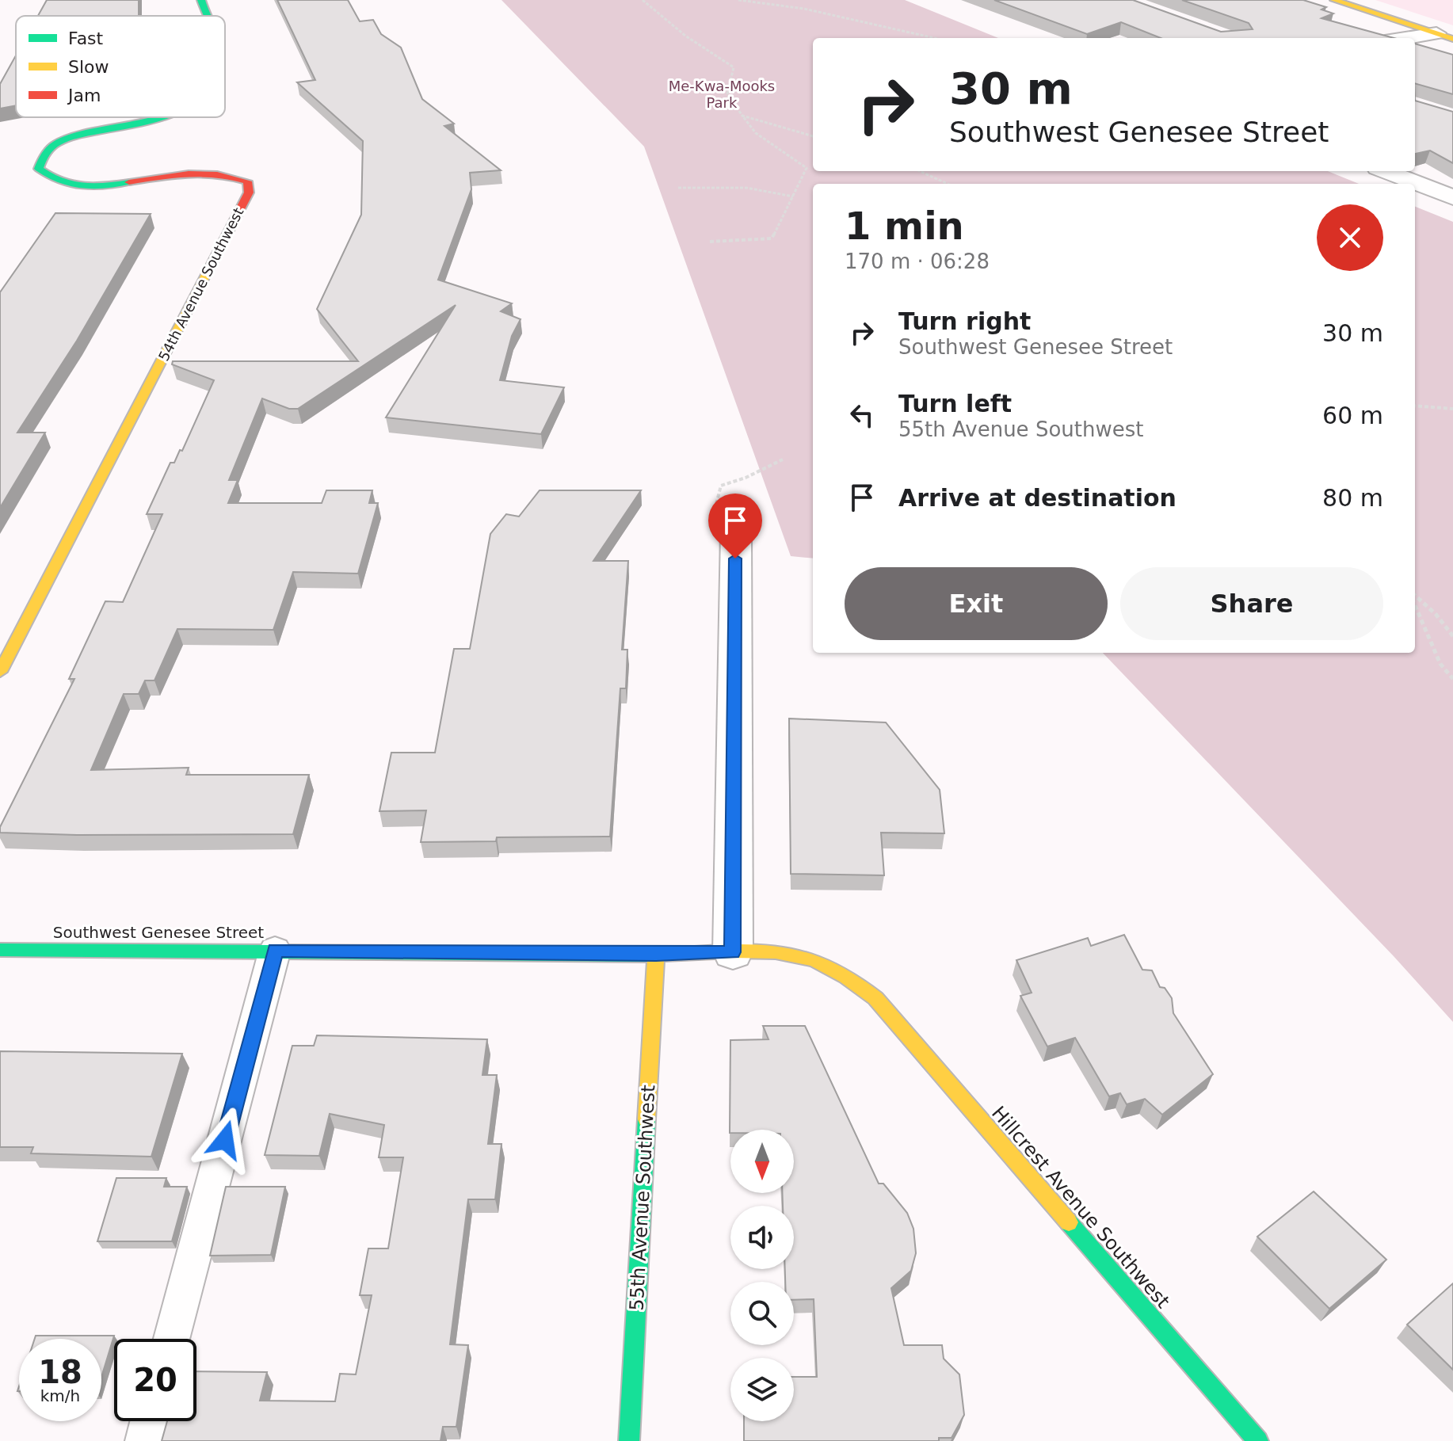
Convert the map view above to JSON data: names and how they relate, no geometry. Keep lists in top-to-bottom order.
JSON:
{
  "streets": {
    "street": [
      "54th Avenue Southwest",
      "Southwest Genesee Street",
      "55th Avenue Southwest",
      "Hillcrest Avenue Southwest"
    ]
  },
  "crossings": [
    ["Southwest Genesee Street", "55th Avenue Southwest"],
    ["Southwest Genesee Street", "Hillcrest Avenue Southwest"]
  ],
  "parks": ["Me-Kwa-Mooks Park"],
  "legend": ["Fast", "Slow", "Jam"],
  "north": "bottom",
  "page": {
    "turn": ["30 m", "Southwest Genesee Street"],
    "heading": ["1 min", "170 m · 06:28"],
    "list": [
      {
        "name": "Turn right",
        "note": "Southwest Genesee Street",
        "value": "30 m"
      },
      {
        "name": "Turn left",
        "note": "55th Avenue Southwest",
        "value": "60 m"
      },
      {
        "name": "Arrive at destination",
        "value": "80 m"
      }
    ],
    "buttons": ["Exit", "Share"],
    "speed": "18 km/h",
    "limit": "20"
  }
}
